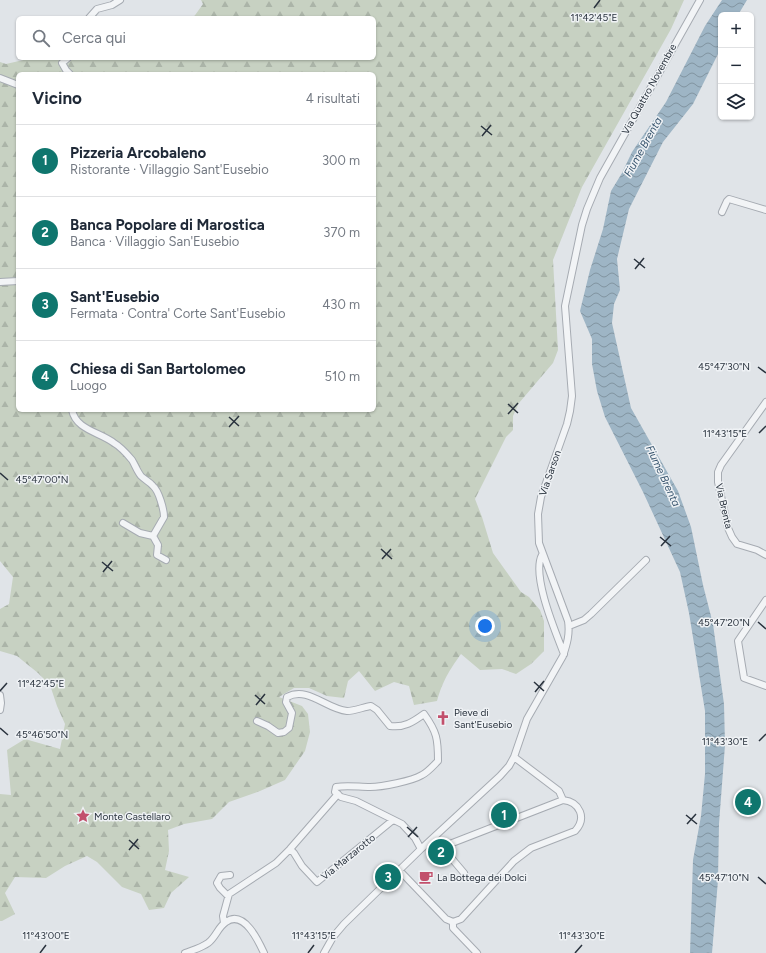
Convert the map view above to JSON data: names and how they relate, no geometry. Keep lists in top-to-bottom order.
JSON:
{
  "streets": {
    "street": [
      "Via Quattro Novembre",
      "Via Sarson",
      "Via Brenta",
      "Via Marzarotto"
    ]
  },
  "crossings": [
    ["Via Quattro Novembre", "Via Sarson"]
  ],
  "water": ["Fiume Brenta"],
  "places": {
    "church": ["Pieve di Sant'Eusebio"],
    "place": ["Monte Castellaro"],
    "cafe": ["La Bottega dei Dolci"]
  },
  "page": {
    "map_buttons": ["+", "−"],
    "search": "Cerca qui",
    "heading": ["Vicino", "4 risultati"],
    "list": [
      {
        "mark": "1",
        "name": "Pizzeria Arcobaleno",
        "note": "Ristorante · Villaggio Sant'Eusebio",
        "value": "300 m"
      },
      {
        "mark": "2",
        "name": "Banca Popolare di Marostica",
        "note": "Banca · Villaggio San'Eusebio",
        "value": "370 m"
      },
      {
        "mark": "3",
        "name": "Sant'Eusebio",
        "note": "Fermata · Contra' Corte Sant'Eusebio",
        "value": "430 m"
      },
      {
        "mark": "4",
        "name": "Chiesa di San Bartolomeo",
        "note": "Luogo",
        "value": "510 m"
      }
    ],
    "pins": [
      "4",
      "1",
      "2",
      "3"
    ]
  },
  "coordinates": [
    "11°42'45\"E",
    "45°47'30\"N",
    "11°43'15\"E",
    "45°47'00\"N",
    "45°47'20\"N",
    "45°46'50\"N",
    "11°43'30\"E",
    "45°47'10\"N",
    "11°43'00\"E"
  ]
}
